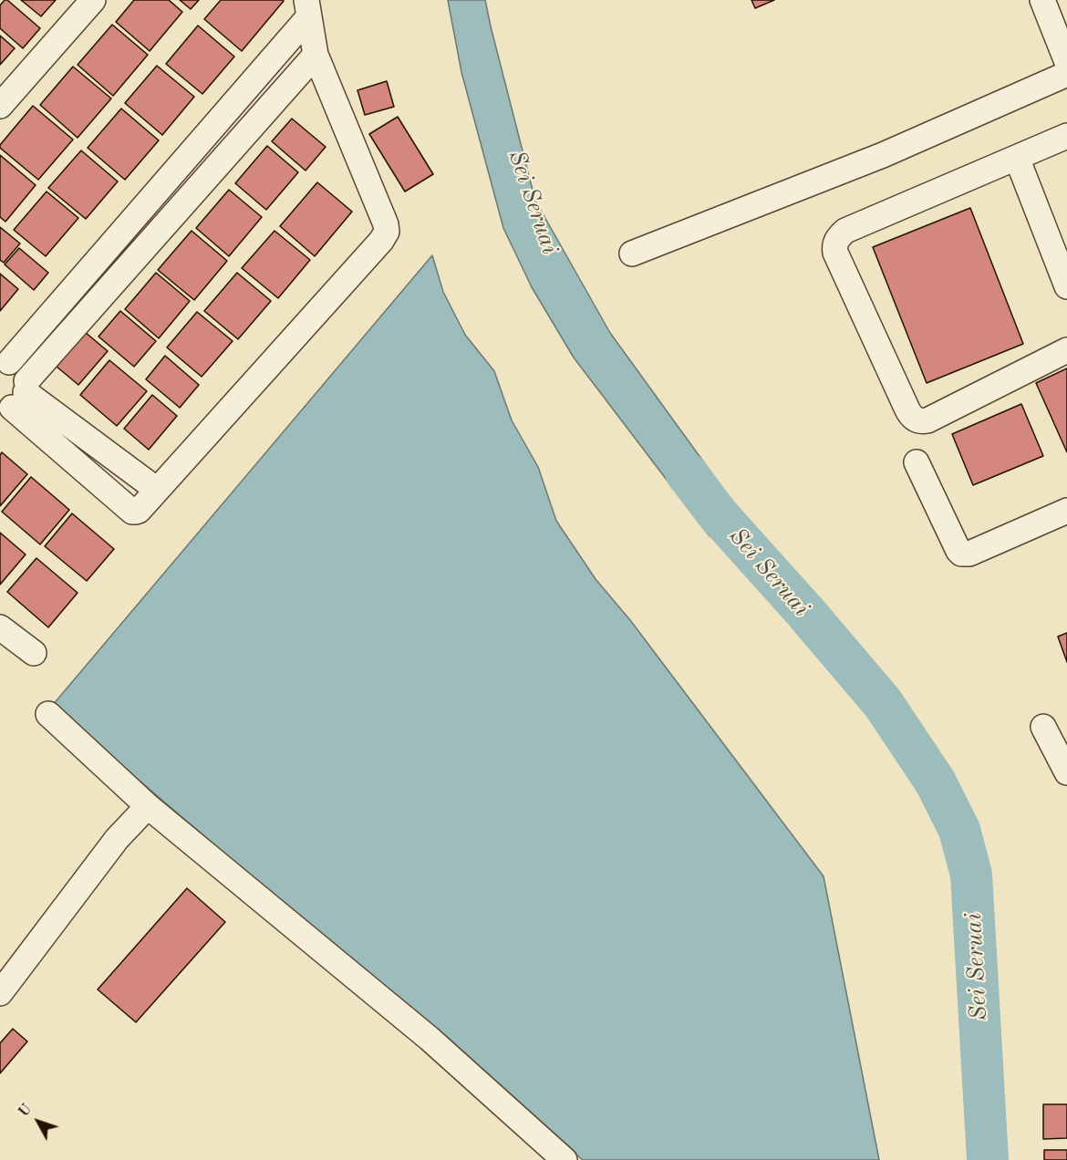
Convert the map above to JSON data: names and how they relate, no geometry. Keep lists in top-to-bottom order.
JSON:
{
  "water": ["Sei Seruai"],
  "north": "top left"
}
